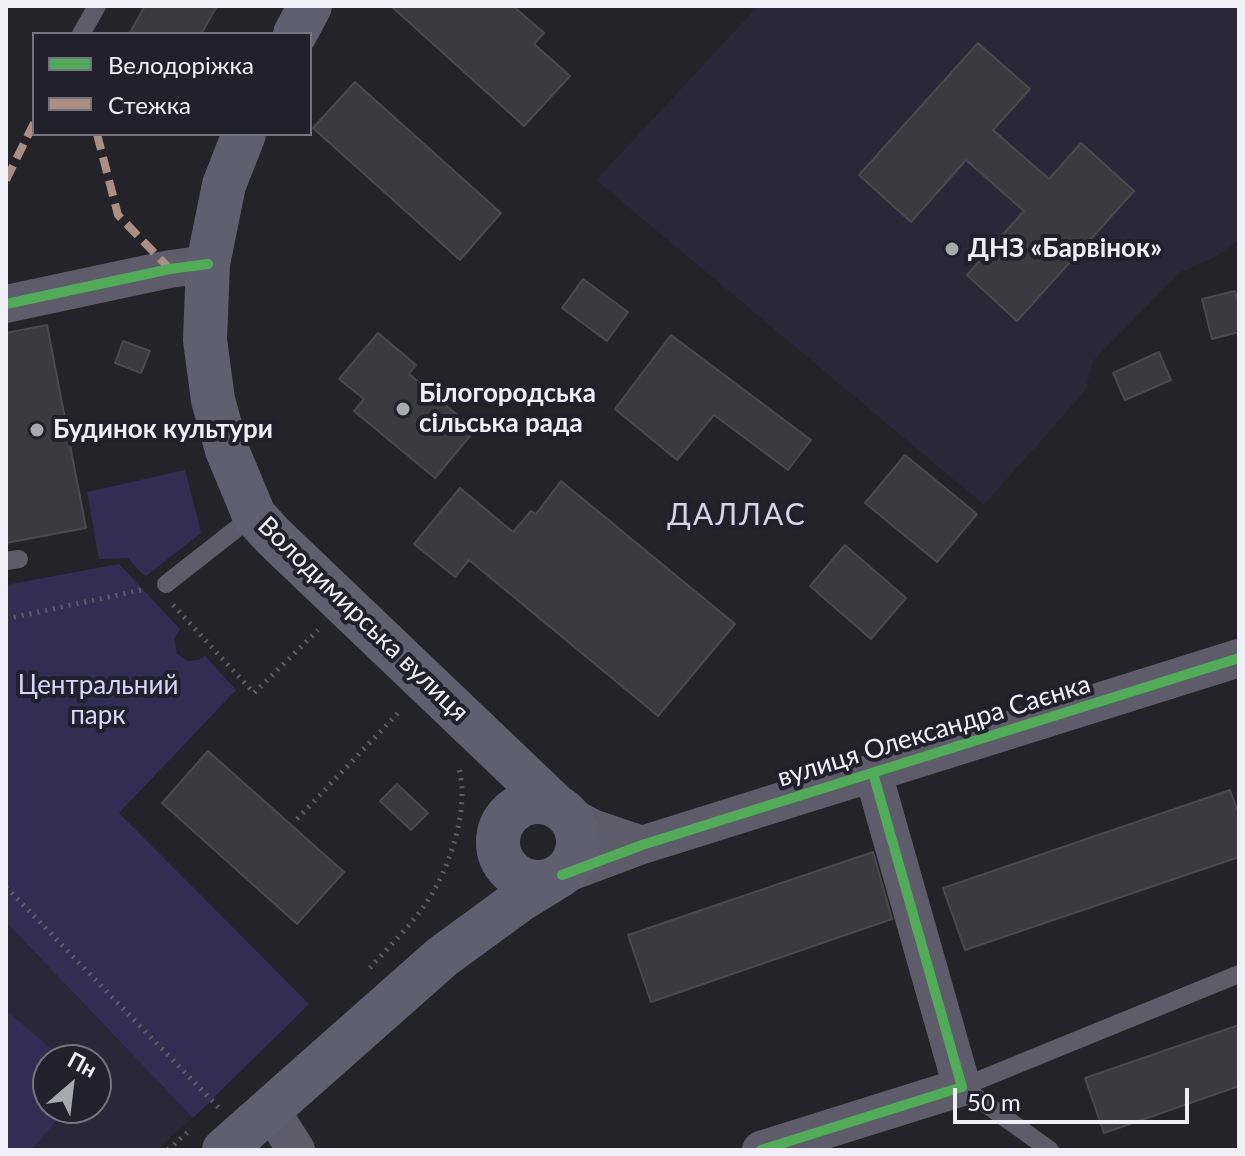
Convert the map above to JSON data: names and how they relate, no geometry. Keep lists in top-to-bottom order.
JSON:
{
  "streets": {
    "main road": ["Володимирська вулиця"],
    "street": ["вулиця Олександра Саєнка"]
  },
  "crossings": [
    ["Володимирська вулиця", "вулиця Олександра Саєнка"]
  ],
  "districts": ["ДАЛЛАС"],
  "parks": ["Центральний парк"],
  "places": ["ДНЗ «Барвінок»", "Білогородська сільська рада", "Будинок культури"],
  "legend": ["Велодоріжка", "Стежка"],
  "scale_bar": "50 m",
  "north": "top right"
}
